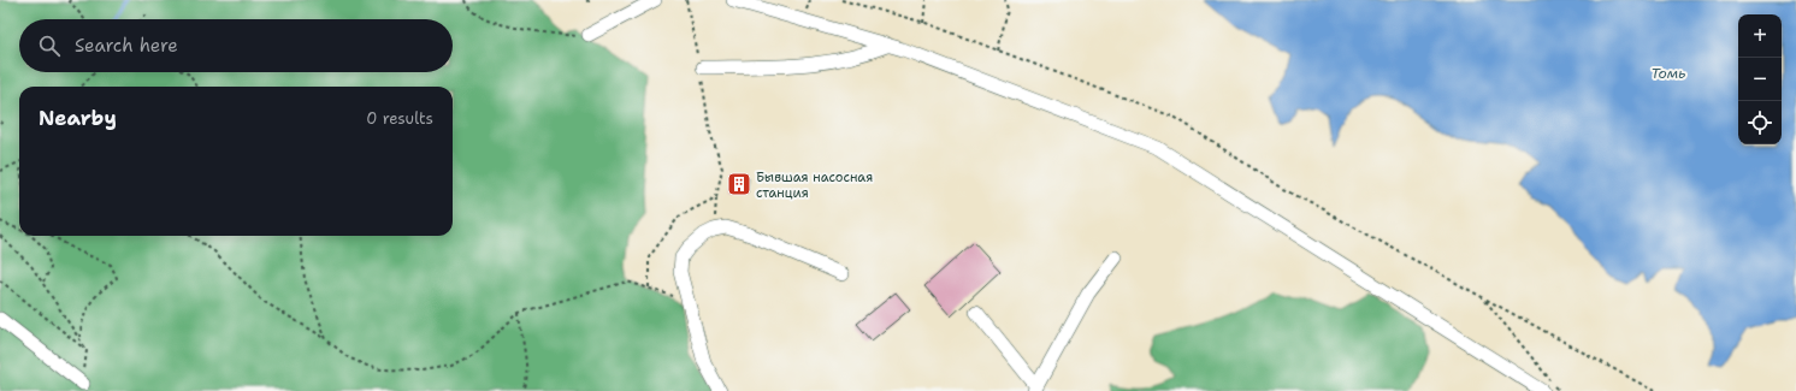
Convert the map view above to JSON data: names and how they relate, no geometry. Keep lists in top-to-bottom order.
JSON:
{
  "water": ["Томь"],
  "places": {
    "building": ["Бывшая насосная станция"]
  },
  "page": {
    "map_buttons": ["+", "−"],
    "search": "Search here",
    "heading": ["Nearby", "0 results"]
  }
}
